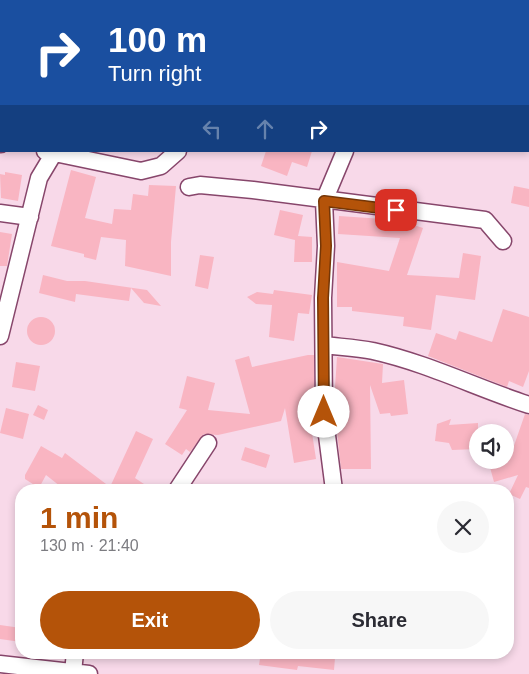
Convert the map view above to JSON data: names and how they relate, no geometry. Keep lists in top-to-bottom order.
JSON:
{
  "page": {
    "turn": ["100 m", "Turn right"],
    "heading": ["1 min", "130 m · 21:40"],
    "buttons": ["Exit", "Share"]
  }
}
